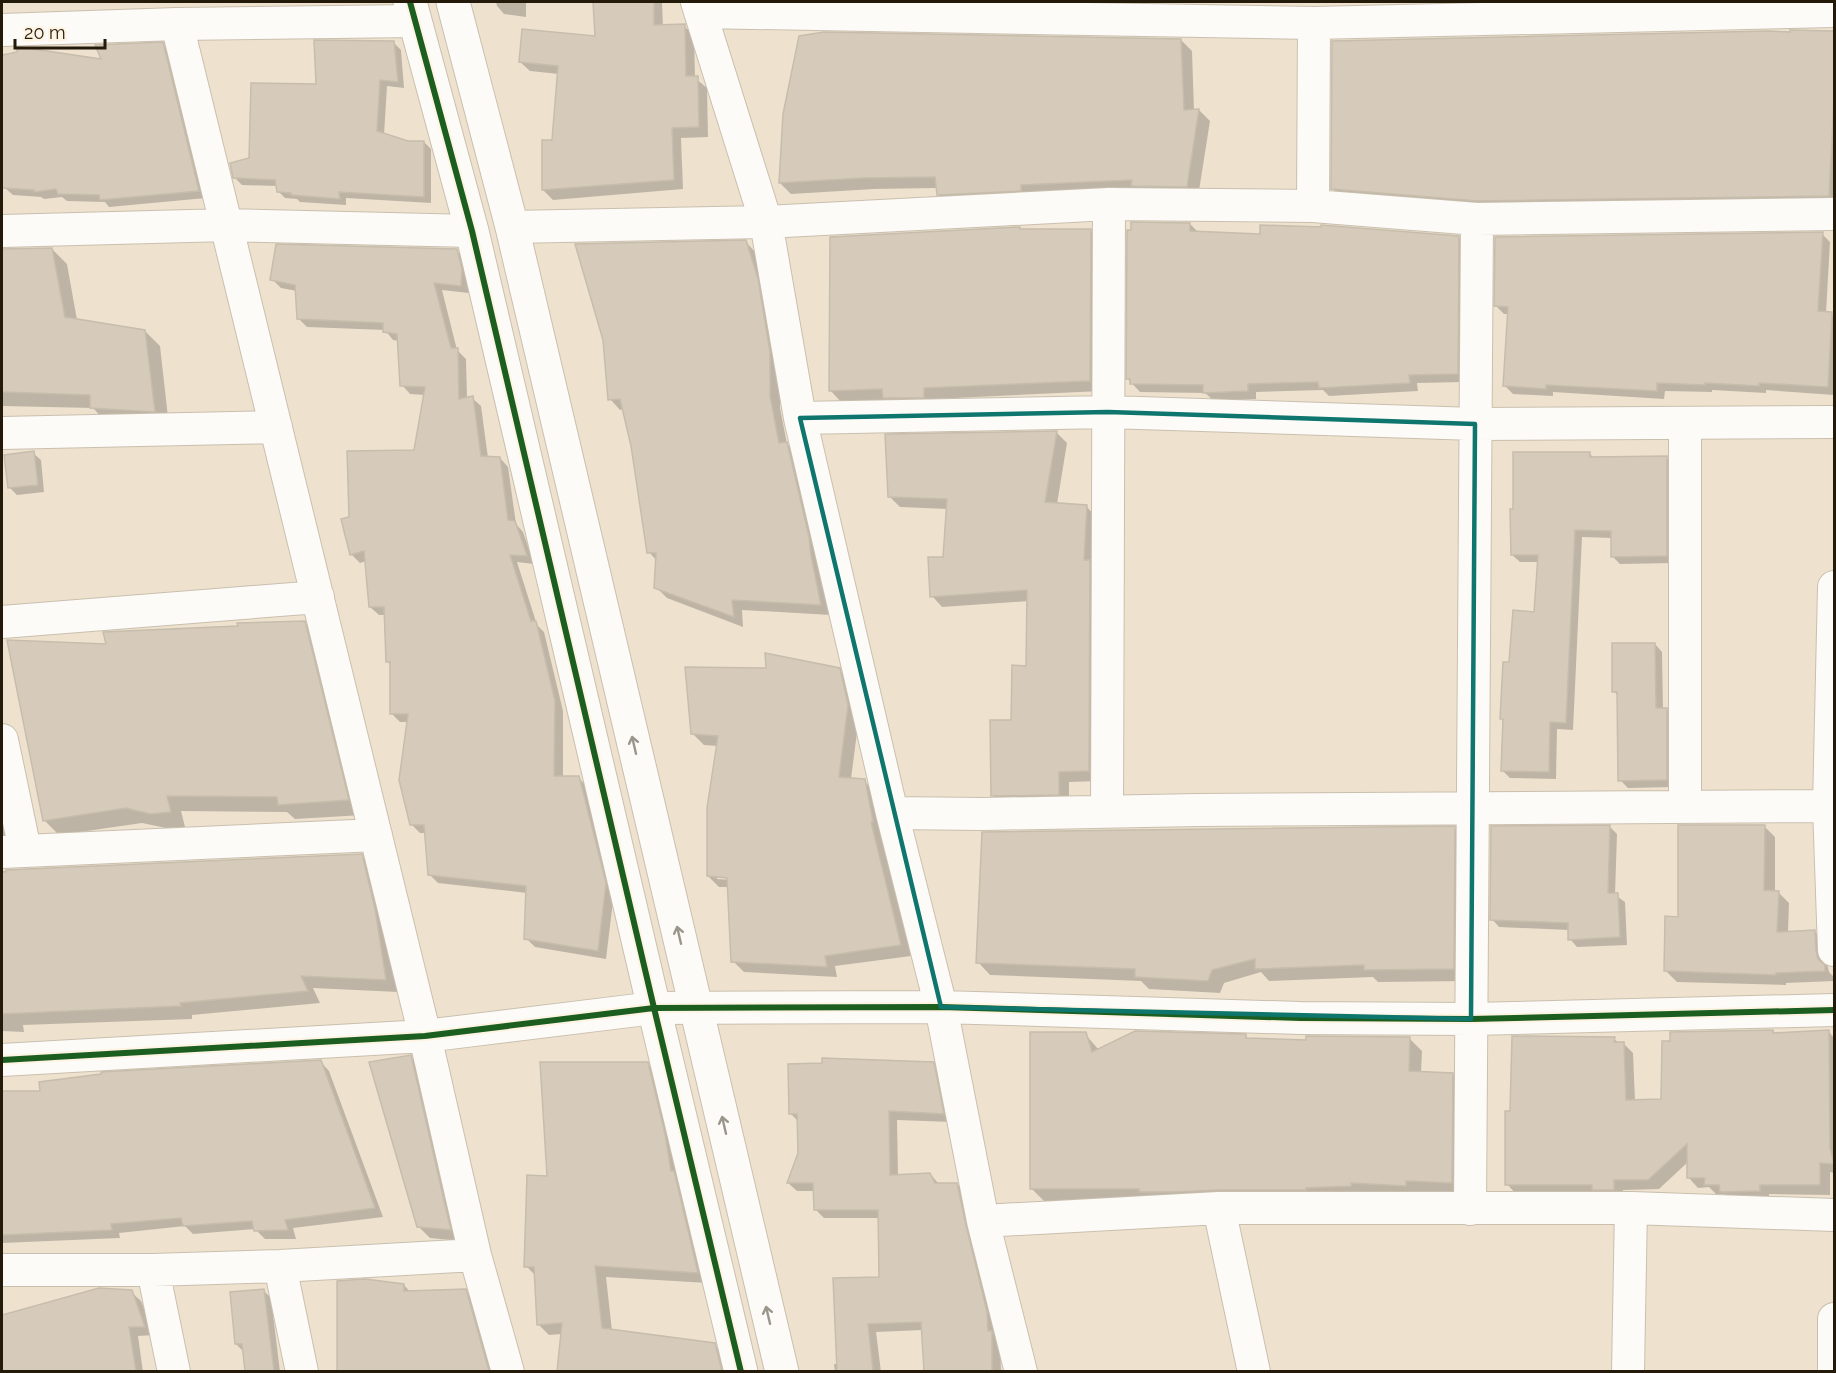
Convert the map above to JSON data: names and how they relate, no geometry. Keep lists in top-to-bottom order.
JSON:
{
  "scale_bar": "20 m"
}
